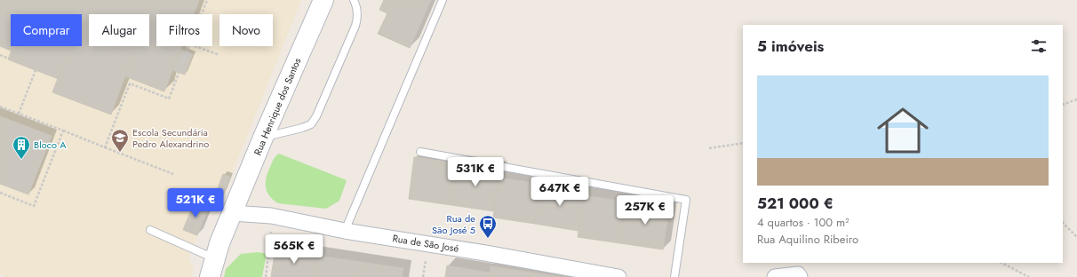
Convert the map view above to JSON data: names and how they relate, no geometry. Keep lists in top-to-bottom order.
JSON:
{
  "streets": {
    "street": ["Rua Henrique dos Santos", "Rua de São José"]
  },
  "crossings": [
    ["Rua Henrique dos Santos", "Rua de São José"]
  ],
  "places": {
    "school or university": ["Escola Secundária Pedro Alexandrino"],
    "building": ["Bloco A"],
    "bus stop": ["Rua de São José 5"]
  },
  "page": {
    "chip": [
      "Comprar",
      "Alugar",
      "Filtros",
      "Novo"
    ],
    "heading": "5 imóveis",
    "list": [
      {
        "name": "521 000 €",
        "note": "4 quartos · 100 m² · Rua Aquilino Ribeiro"
      }
    ],
    "price": [
      "531K €",
      "647K €",
      "521K €",
      "257K €",
      "565K €"
    ]
  }
}
